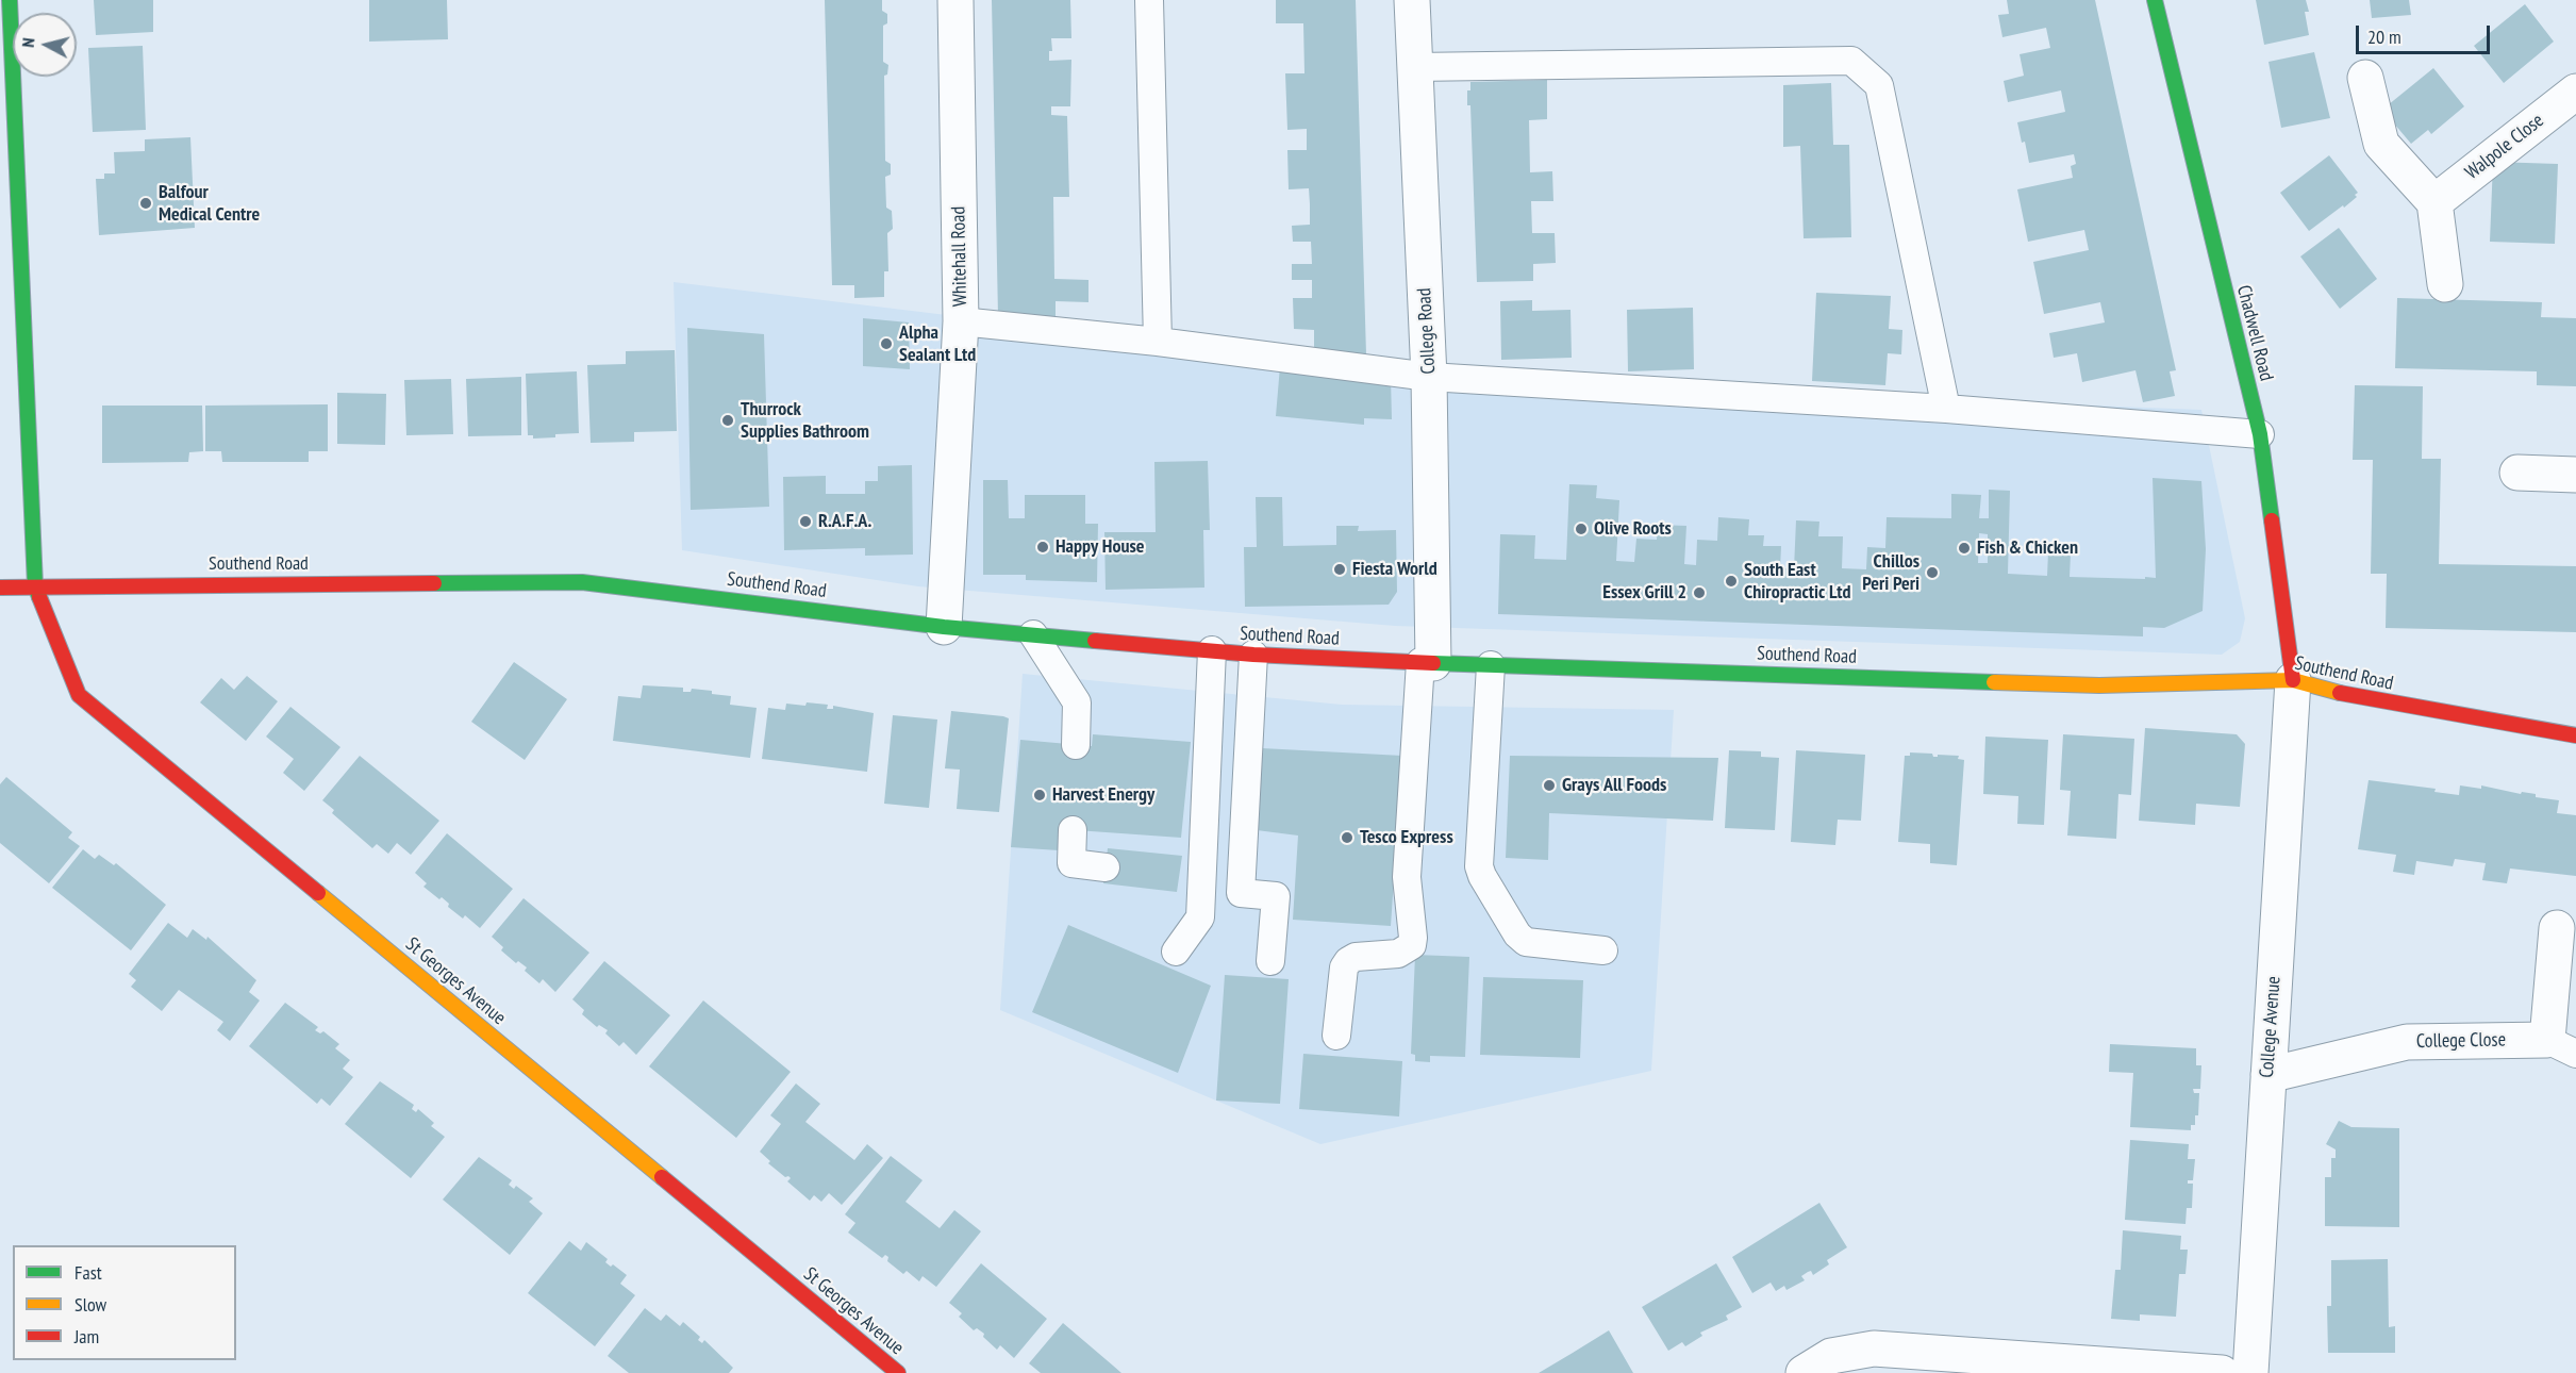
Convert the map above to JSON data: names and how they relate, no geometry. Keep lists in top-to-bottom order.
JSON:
{
  "streets": {
    "main road": ["Chadwell Road", "Southend Road", "St Georges Avenue"],
    "street": [
      "Walpole Close",
      "Whitehall Road",
      "College Road",
      "College Avenue",
      "College Close"
    ]
  },
  "crossings": [
    ["Whitehall Road", "Southend Road"],
    ["College Road", "Southend Road"],
    ["Chadwell Road", "Southend Road"],
    ["Chadwell Road", "College Avenue"],
    ["Southend Road", "St Georges Avenue"],
    ["Southend Road", "College Avenue"],
    ["College Avenue", "College Close"]
  ],
  "places": [
    "Balfour Medical Centre",
    "Alpha Sealant Ltd",
    "Thurrock Supplies Bathroom",
    "R.A.F.A.",
    "Olive Roots",
    "Happy House",
    "Fish & Chicken",
    "Fiesta World",
    "Chillos Peri Peri",
    "South East Chiropractic Ltd",
    "Essex Grill 2",
    "Grays All Foods",
    "Harvest Energy",
    "Tesco Express"
  ],
  "legend": ["Fast", "Slow", "Jam"],
  "scale_bar": "20 m",
  "north": "left"
}
